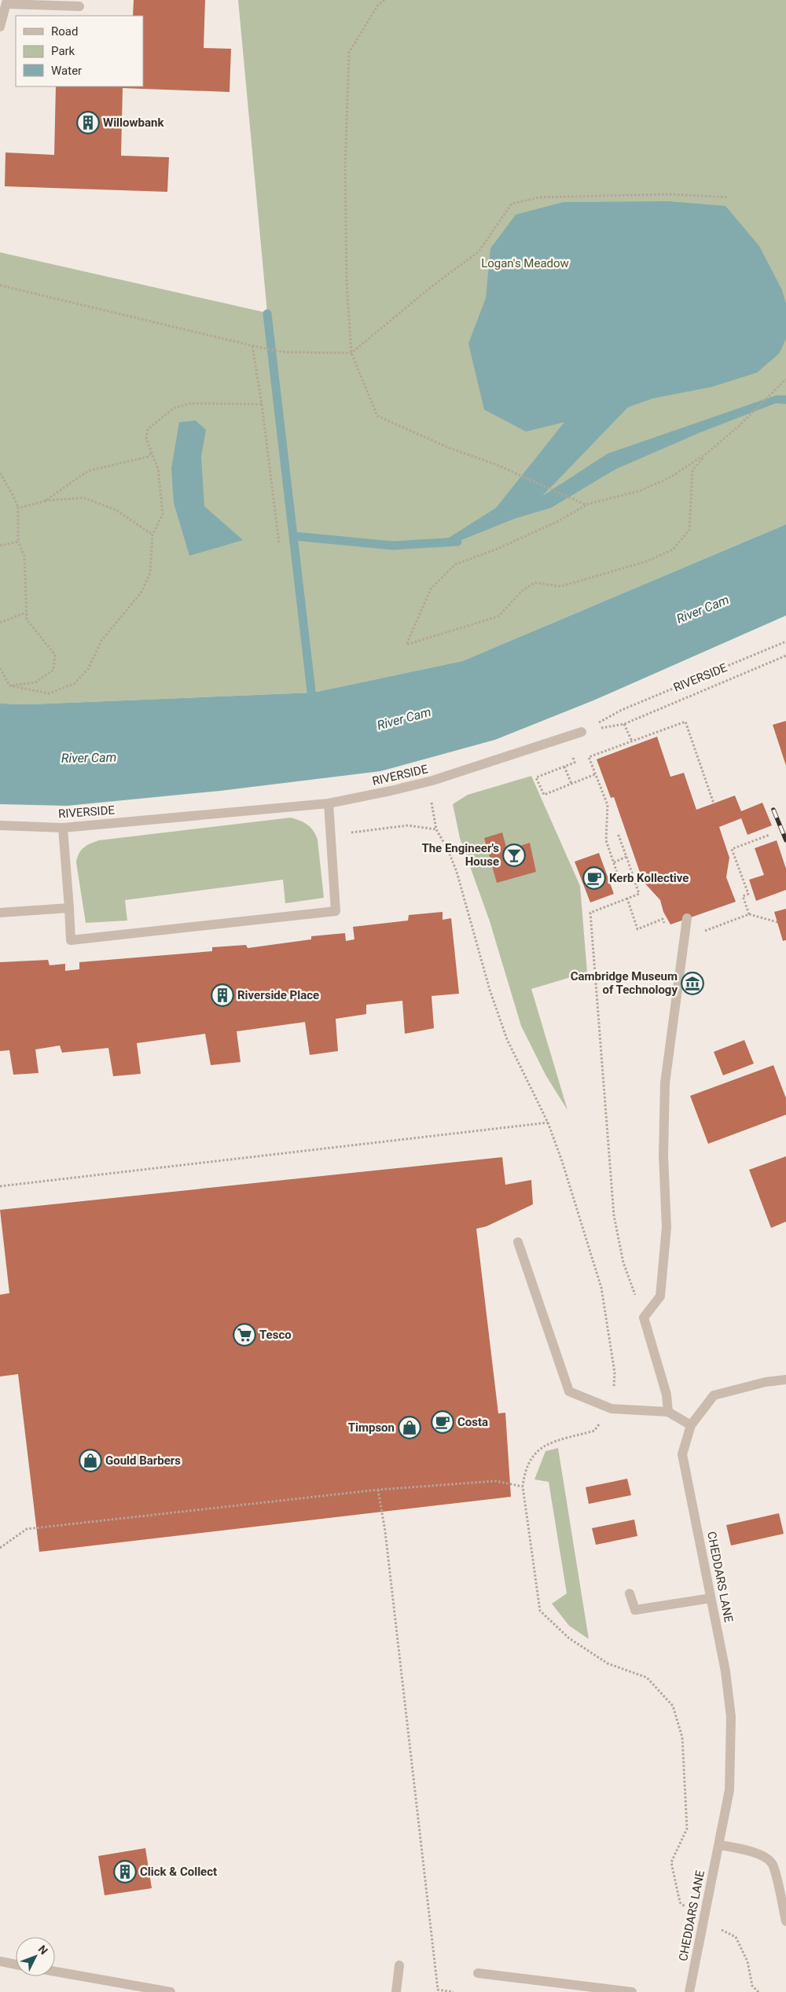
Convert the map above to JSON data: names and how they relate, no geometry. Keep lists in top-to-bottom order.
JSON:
{
  "streets": {
    "street": ["RIVERSIDE", "CHEDDARS LANE"]
  },
  "water": ["River Cam"],
  "parks": ["Logan's Meadow"],
  "places": {
    "building": ["Willowbank", "Riverside Place", "Click & Collect"],
    "bar": ["The Engineer's House"],
    "cafe": ["Kerb Kollective", "Costa"],
    "museum": ["Cambridge Museum of Technology"],
    "supermarket": ["Tesco"],
    "shop": ["Timpson", "Gould Barbers"]
  },
  "legend": ["Road", "Park", "Water"],
  "north": "top right"
}
